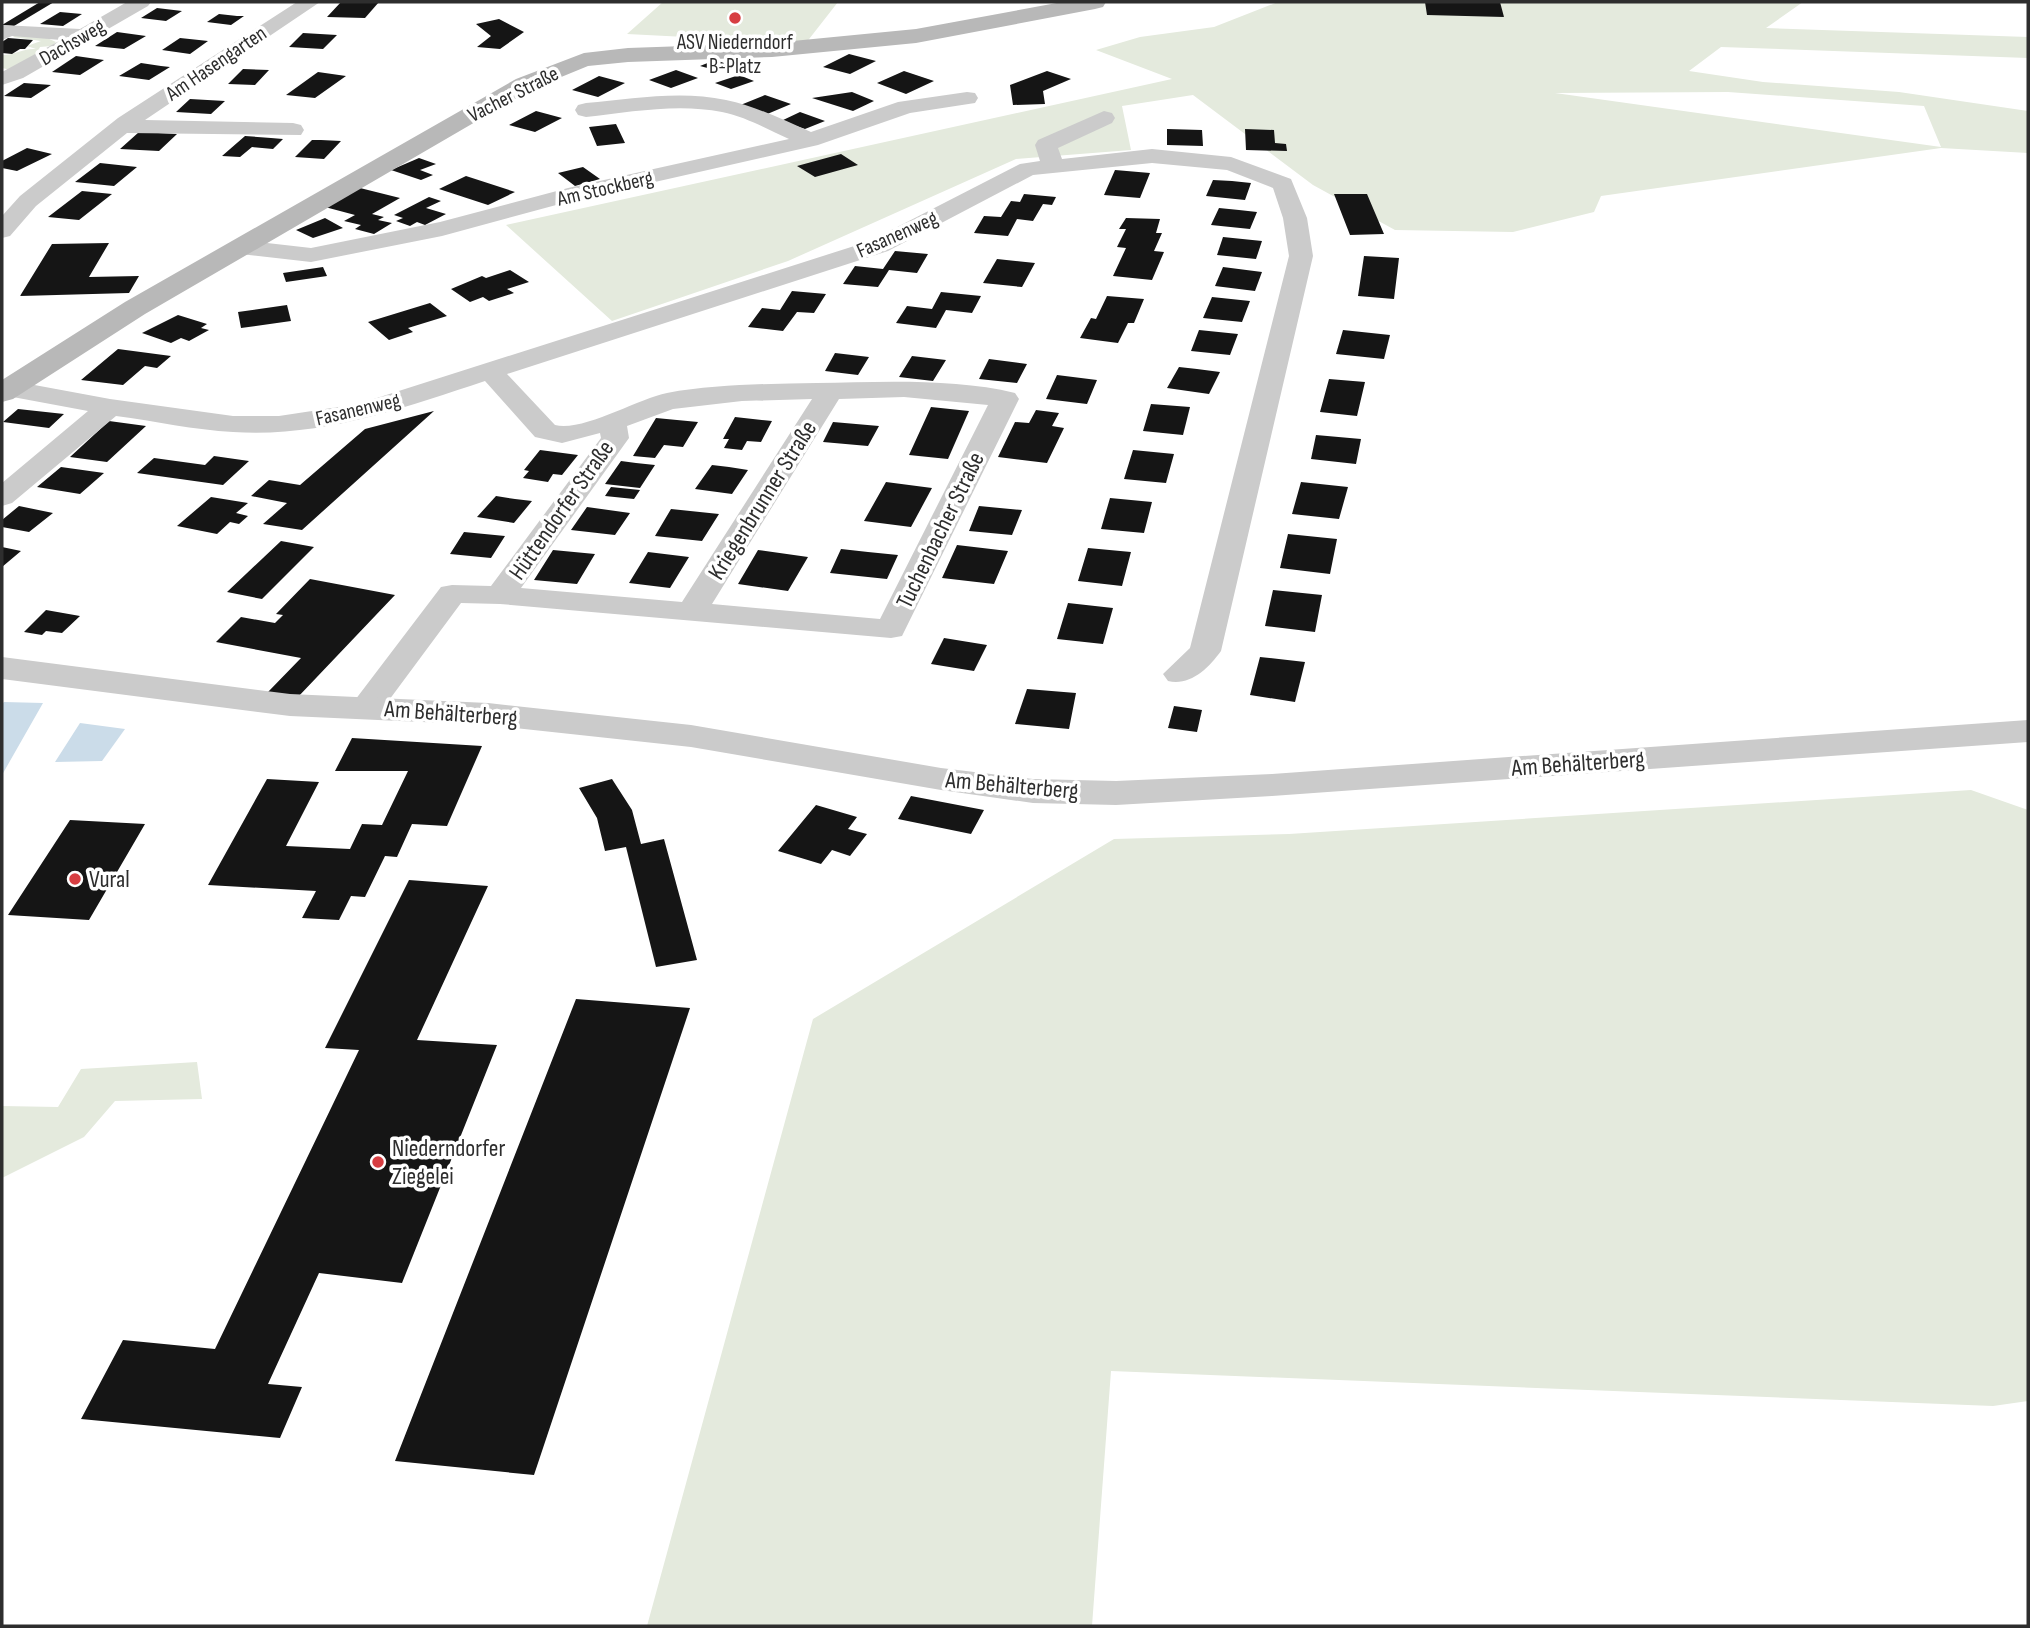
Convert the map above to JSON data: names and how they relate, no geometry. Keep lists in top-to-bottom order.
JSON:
{
  "streets": {
    "main road": ["Vacher Straße"],
    "street": [
      "Dachsweg",
      "Am Hasengarten",
      "Am Stockberg",
      "Fasanenweg",
      "Kriegenbrunner Straße",
      "Hüttendorfer Straße",
      "Tuchenbacher Straße",
      "Am Behälterberg"
    ]
  },
  "crossings": [
    ["Vacher Straße", "Am Stockberg"],
    ["Vacher Straße", "Fasanenweg"],
    ["Fasanenweg", "Tuchenbacher Straße"],
    ["Kriegenbrunner Straße", "Tuchenbacher Straße"],
    ["Hüttendorfer Straße", "Tuchenbacher Straße"],
    ["Tuchenbacher Straße", "Am Behälterberg"]
  ],
  "places": ["ASV Niederndorf B-Platz", "Vural", "Niederndorfer Ziegelei"]
}
